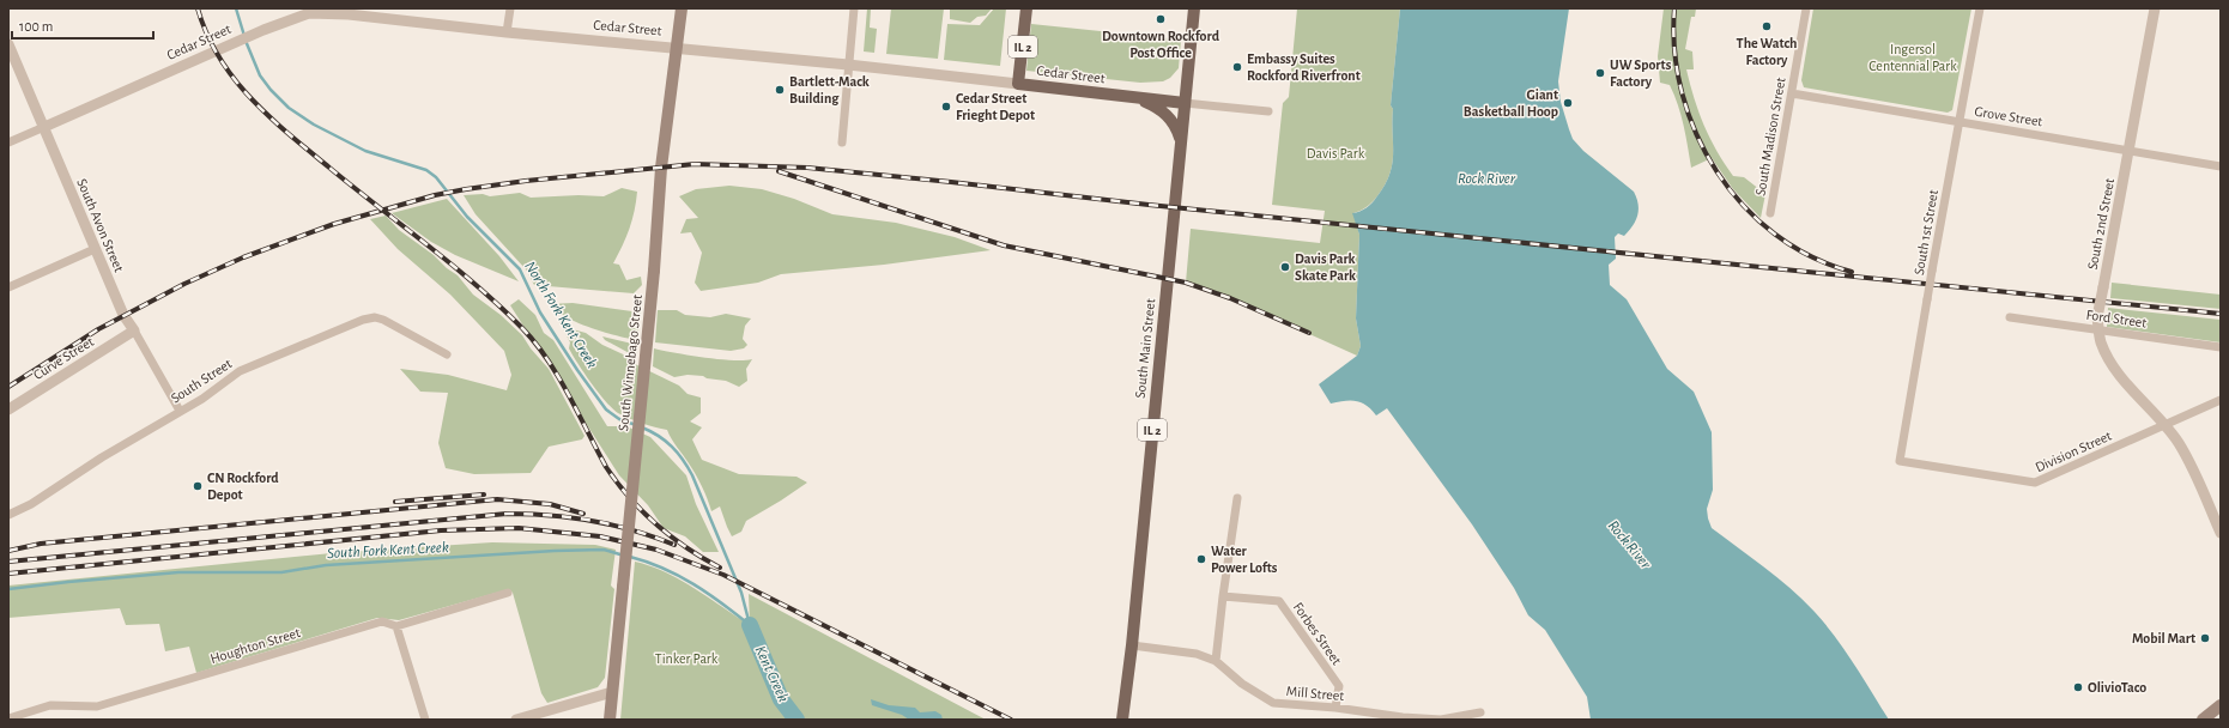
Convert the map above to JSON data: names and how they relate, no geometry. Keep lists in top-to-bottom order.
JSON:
{
  "streets": {
    "main road": [
      "Cedar Street",
      "IL 2",
      "South Main Street",
      "South Winnebago Street"
    ],
    "street": [
      "Grove Street",
      "South Madison Street",
      "South 2nd Street",
      "South Avon Street",
      "South 1st Street",
      "Ford Street",
      "Curve Street",
      "South Street",
      "Division Street",
      "Forbes Street",
      "Houghton Street",
      "Mill Street"
    ]
  },
  "crossings": [
    ["Cedar Street", "IL 2"],
    ["Cedar Street", "South Avon Street"],
    ["Cedar Street", "South Main Street"],
    ["Cedar Street", "South Winnebago Street"],
    ["Grove Street", "South Madison Street"],
    ["Grove Street", "South 2nd Street"],
    ["Grove Street", "South 1st Street"],
    ["South 2nd Street", "Ford Street"],
    ["South 2nd Street", "Division Street"],
    ["South Avon Street", "Curve Street"],
    ["South Avon Street", "South Street"],
    ["South 1st Street", "Division Street"],
    ["South Main Street", "Mill Street"],
    ["Forbes Street", "Mill Street"]
  ],
  "water": [
    "Rock River",
    "North Fork Kent Creek",
    "South Fork Kent Creek",
    "Kent Creek"
  ],
  "parks": ["Ingersol Centennial Park", "Davis Park", "Tinker Park"],
  "places": [
    "Downtown Rockford Post Office",
    "The Watch Factory",
    "Embassy Suites Rockford Riverfront",
    "UW Sports Factory",
    "Bartlett-Mack Building",
    "Giant Basketball Hoop",
    "Cedar Street Frieght Depot",
    "Davis Park Skate Park",
    "CN Rockford Depot",
    "Water Power Lofts",
    "Mobil Mart",
    "OlivioTaco"
  ],
  "scale_bar": "100 m"
}
